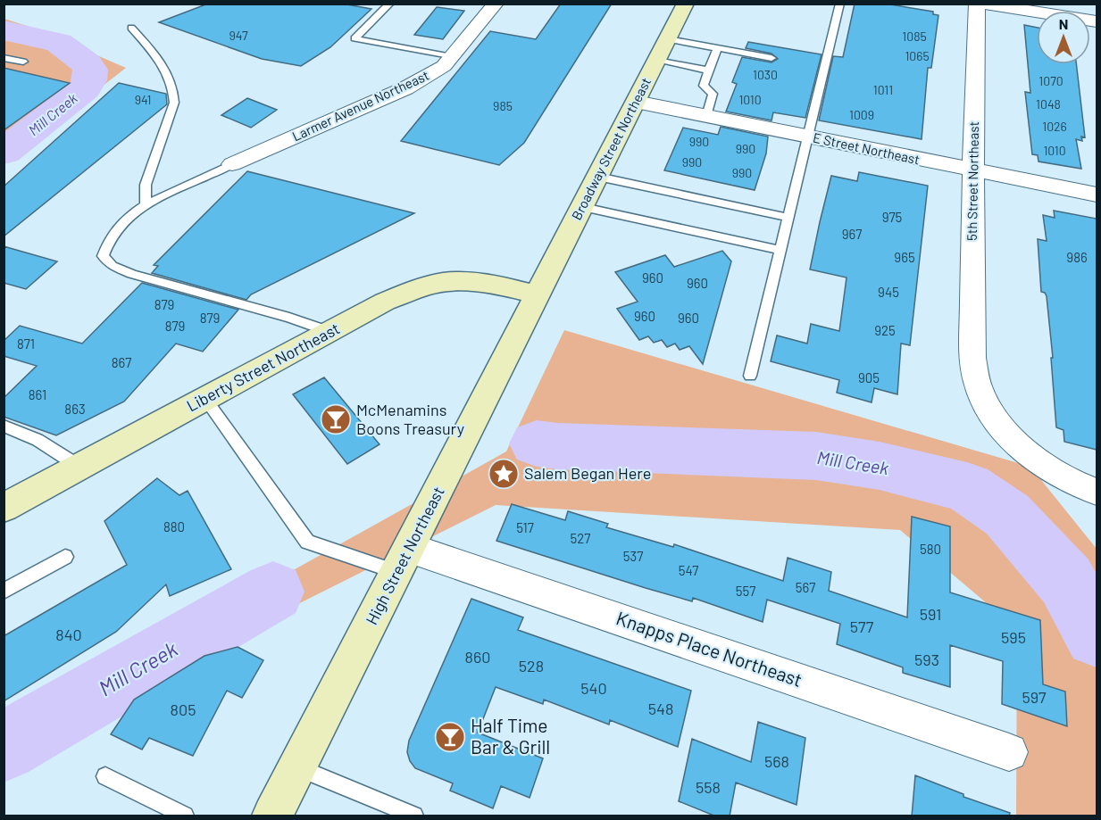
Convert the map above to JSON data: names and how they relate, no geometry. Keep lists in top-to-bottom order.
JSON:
{
  "streets": {
    "main road": ["Broadway Street Northeast", "Liberty Street Northeast", "High Street Northeast"],
    "street": [
      "Larmer Avenue Northeast",
      "E Street Northeast",
      "5th Street Northeast",
      "Knapps Place Northeast"
    ]
  },
  "crossings": [
    ["Broadway Street Northeast", "E Street Northeast"],
    ["Broadway Street Northeast", "Liberty Street Northeast"],
    ["Broadway Street Northeast", "High Street Northeast"],
    ["E Street Northeast", "5th Street Northeast"],
    ["Liberty Street Northeast", "High Street Northeast"],
    ["High Street Northeast", "Knapps Place Northeast"]
  ],
  "water": ["Mill Creek"],
  "places": {
    "bar": ["McMenamins Boons Treasury", "Half Time Bar & Grill"],
    "place": ["Salem Began Here"]
  },
  "house_numbers": [
    "947",
    "1085",
    "1065",
    "1030",
    "1070",
    "1011",
    "941",
    "1010",
    "1048",
    "985",
    "1009",
    "1026",
    "990",
    "990",
    "1010",
    "990",
    "990",
    "975",
    "967",
    "965",
    "986",
    "960",
    "960",
    "945",
    "879",
    "960",
    "879",
    "960",
    "879",
    "925",
    "871",
    "867",
    "905",
    "861",
    "863",
    "880",
    "517",
    "527",
    "580",
    "537",
    "547",
    "567",
    "557",
    "591",
    "577",
    "840",
    "595",
    "860",
    "593",
    "528",
    "540",
    "597",
    "548",
    "805",
    "568",
    "558"
  ],
  "north": "top"
}
